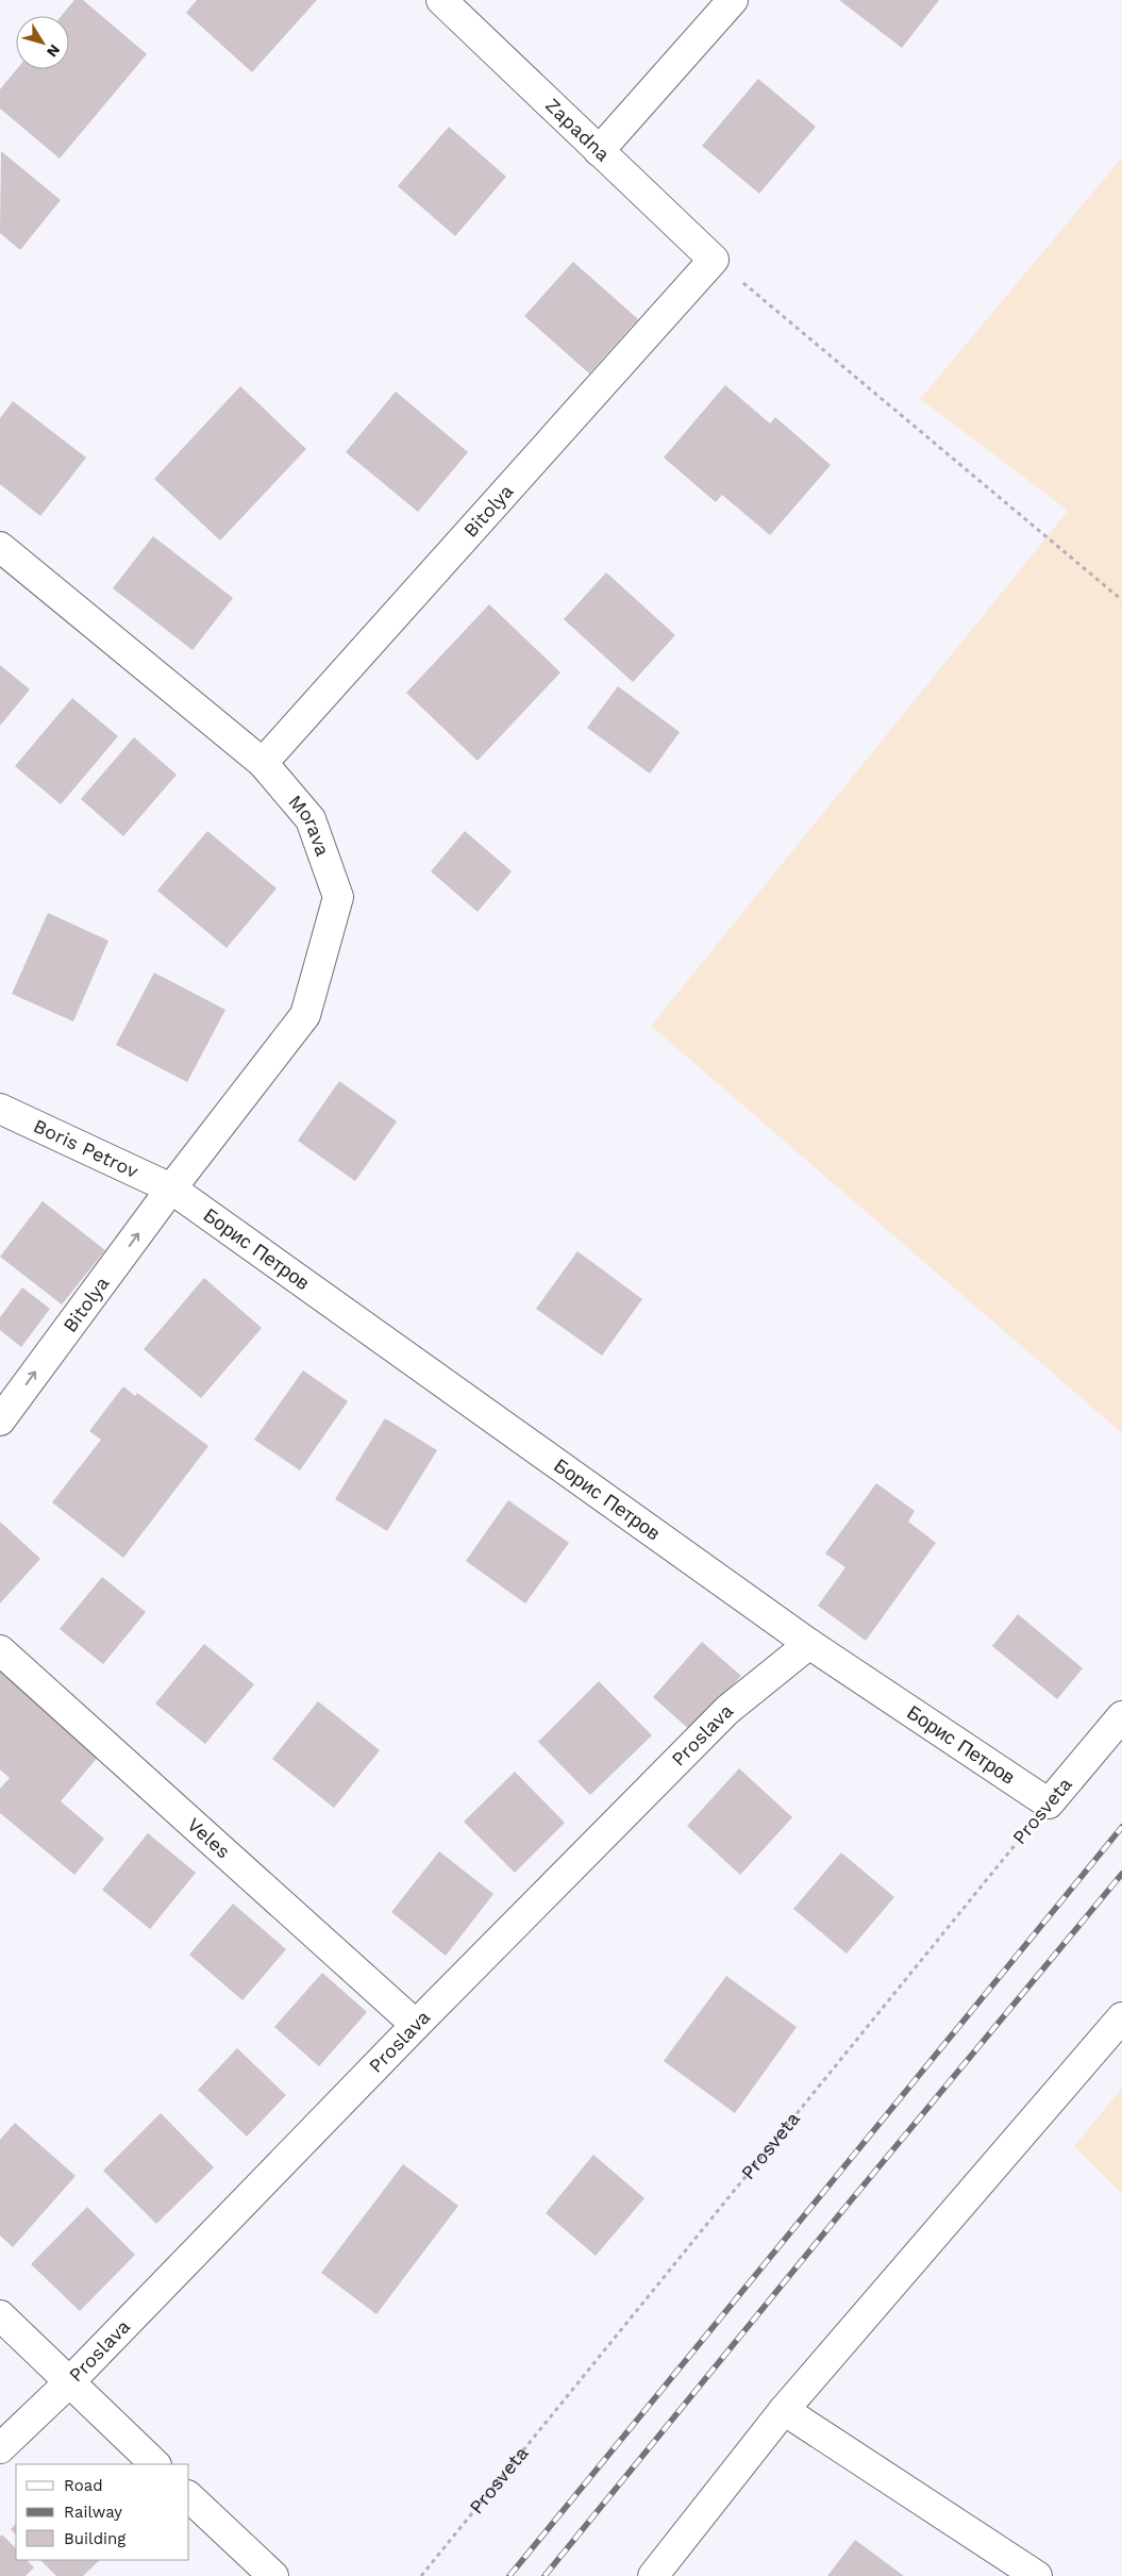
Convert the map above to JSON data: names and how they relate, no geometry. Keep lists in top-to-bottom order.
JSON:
{
  "streets": {
    "street": [
      "Zapadna",
      "Bitolya",
      "Morava",
      "Boris Petrov",
      "Борис Петров",
      "Proslava",
      "Prosveta",
      "Veles"
    ]
  },
  "crossings": [
    ["Zapadna", "Bitolya"],
    ["Bitolya", "Morava"],
    ["Bitolya", "Boris Petrov"],
    ["Bitolya", "Борис Петров"],
    ["Morava", "Boris Petrov"],
    ["Morava", "Борис Петров"],
    ["Boris Petrov", "Борис Петров"],
    ["Борис Петров", "Proslava"],
    ["Борис Петров", "Prosveta"],
    ["Proslava", "Veles"]
  ],
  "legend": ["Road", "Railway", "Building"],
  "north": "bottom right"
}
